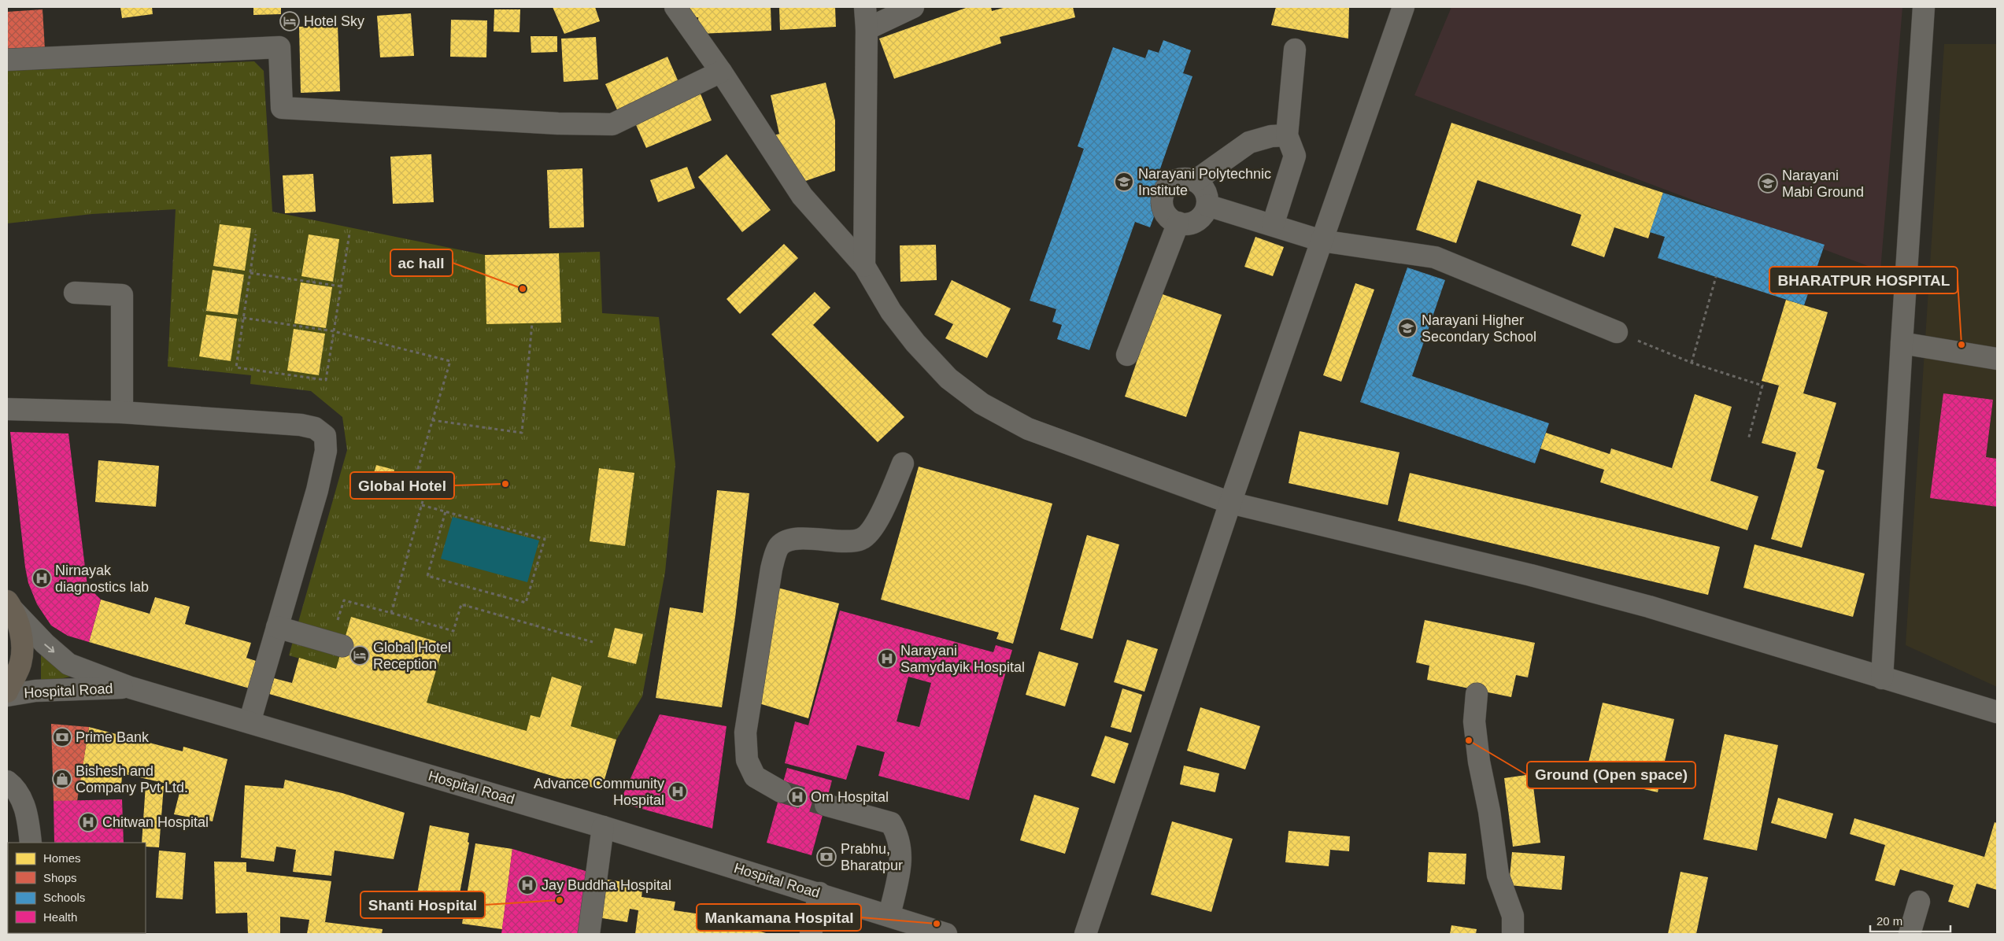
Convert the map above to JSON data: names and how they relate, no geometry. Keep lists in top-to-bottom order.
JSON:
{
  "streets": {
    "street": ["Hospital Road"]
  },
  "places": {
    "hotel": ["Hotel Sky", "Global Hotel Reception"],
    "school or university": ["Narayani Polytechnic Institute", "Narayani Mabi Ground", "Narayani Higher Secondary School"],
    "other": [
      "ac hall",
      "BHARATPUR HOSPITAL",
      "Global Hotel",
      "Ground (Open space)",
      "Shanti Hospital",
      "Mankamana Hospital"
    ],
    "hospital": [
      "Nirnayak diagnostics lab",
      "Narayani Samydayik Hospital",
      "Advance Community Hospital",
      "Om Hospital",
      "Chitwan Hospital",
      "Jay Buddha Hospital"
    ],
    "bank": ["Prime Bank", "Prabhu, Bharatpur"],
    "shop": ["Bishesh and Company Pvt Ltd."]
  },
  "legend": [
    "Homes",
    "Shops",
    "Schools",
    "Health"
  ],
  "scale_bar": "20 m"
}
